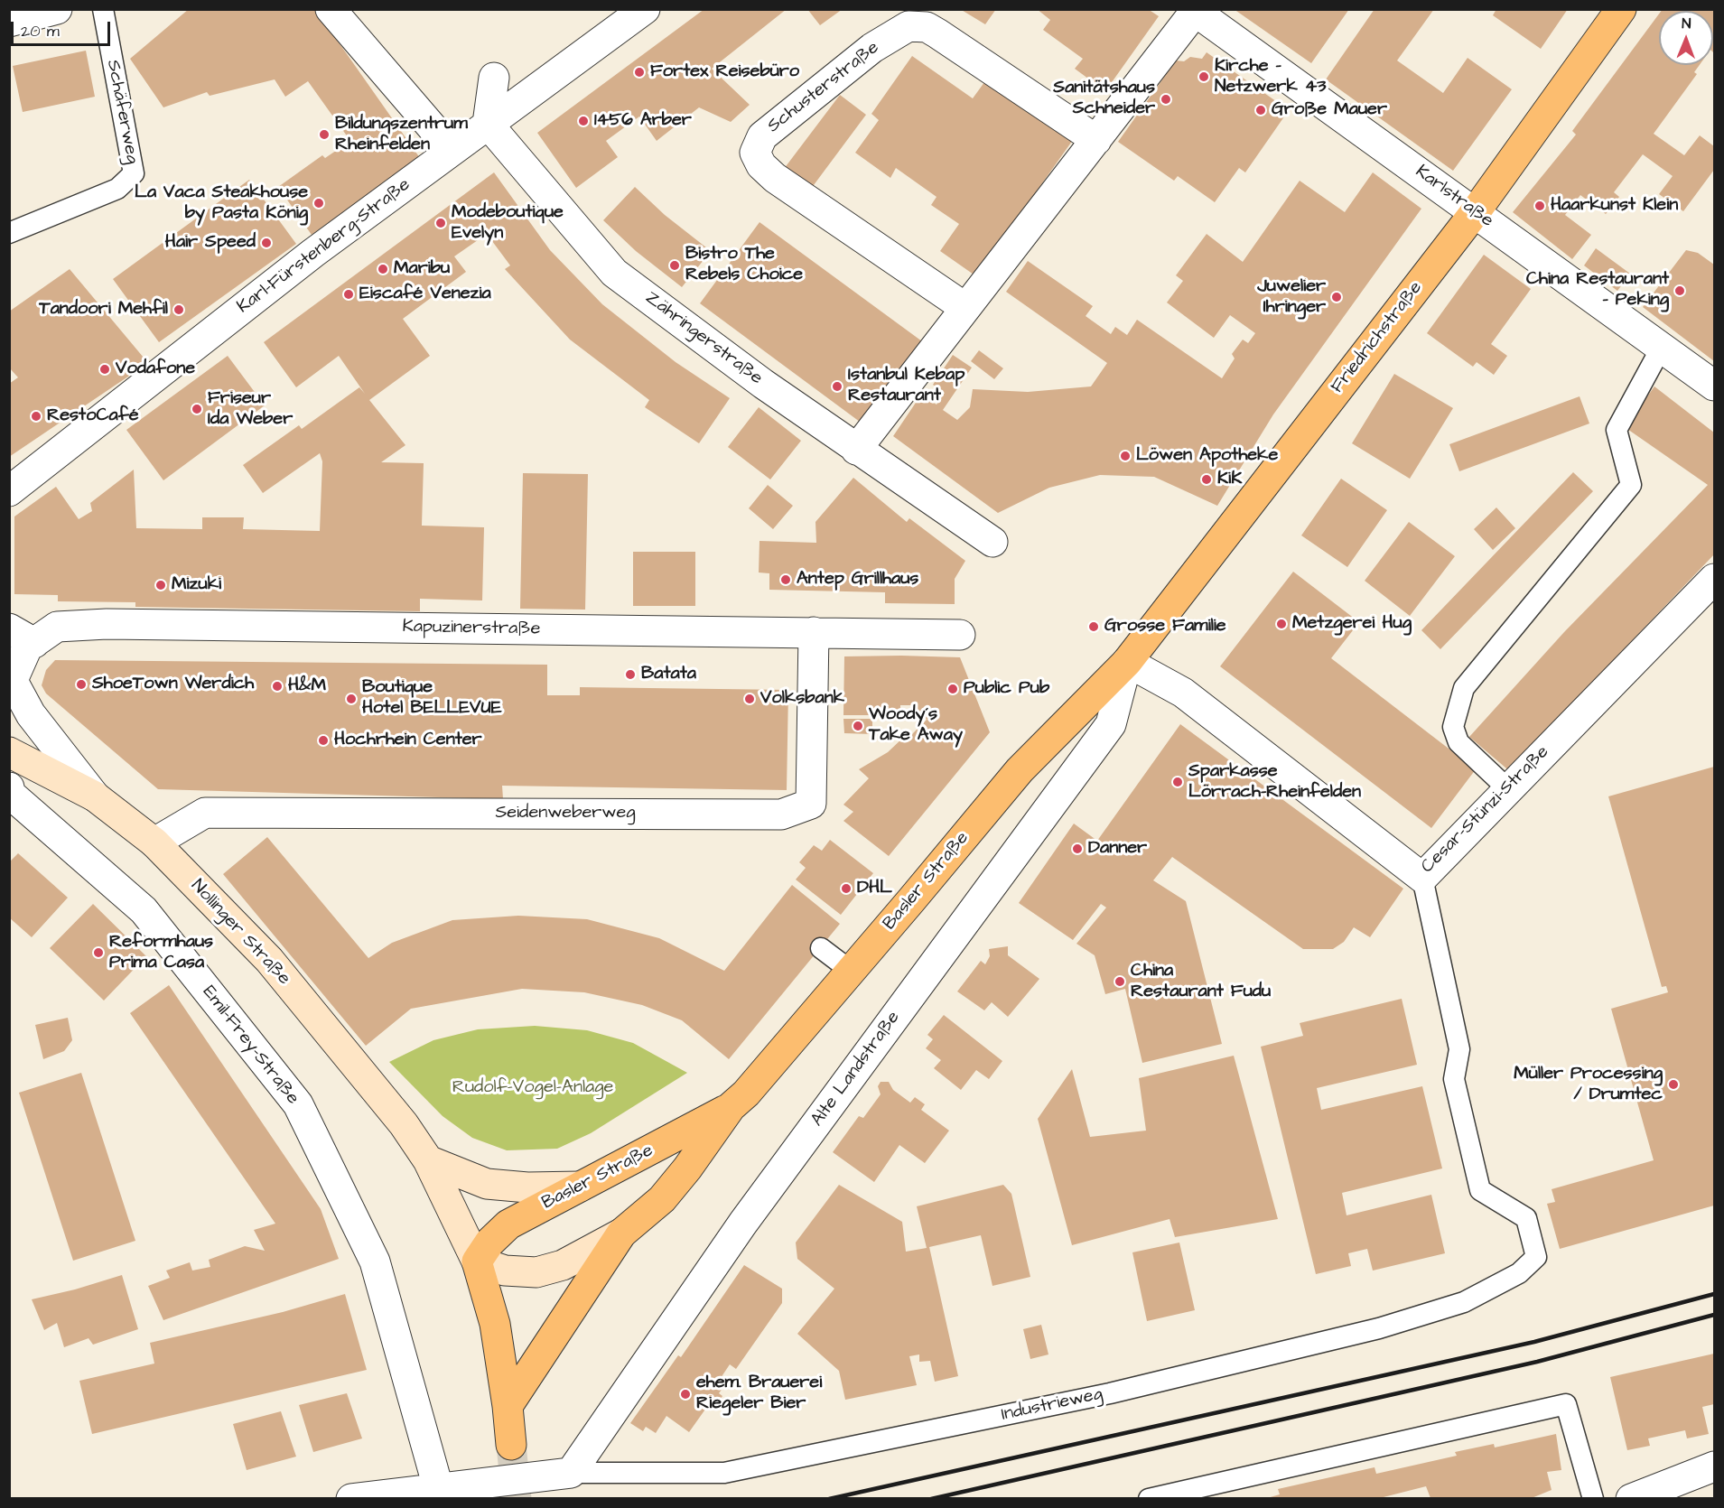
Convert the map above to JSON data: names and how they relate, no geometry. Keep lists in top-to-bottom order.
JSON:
{
  "streets": {
    "main road": ["Friedrichstraße", "Basler Straße", "Nollinger Straße"],
    "street": [
      "Schusterstraße",
      "Karlstraße",
      "Karl-Fürstenberg-Straße",
      "Zähringerstraße",
      "Kapuzinerstraße",
      "Cesar-Stünzi-Straße",
      "Seidenweberweg",
      "Emil-Frey-Straße",
      "Alte Landstraße"
    ],
    "lane": ["Schäferweg", "Industrieweg"]
  },
  "crossings": [
    ["Karlstraße", "Friedrichstraße"],
    ["Karl-Fürstenberg-Straße", "Zähringerstraße"],
    ["Friedrichstraße", "Cesar-Stünzi-Straße"],
    ["Friedrichstraße", "Basler Straße"],
    ["Friedrichstraße", "Alte Landstraße"],
    ["Kapuzinerstraße", "Seidenweberweg"],
    ["Kapuzinerstraße", "Nollinger Straße"],
    ["Cesar-Stünzi-Straße", "Basler Straße"],
    ["Cesar-Stünzi-Straße", "Alte Landstraße"],
    ["Cesar-Stünzi-Straße", "Industrieweg"],
    ["Seidenweberweg", "Nollinger Straße"],
    ["Basler Straße", "Nollinger Straße"],
    ["Basler Straße", "Alte Landstraße"],
    ["Alte Landstraße", "Industrieweg"]
  ],
  "parks": ["Rudolf-Vogel-Anlage"],
  "places": [
    "Fortex Reisebüro",
    "Kirche - Netzwerk 43",
    "Sanitätshaus Schneider",
    "Große Mauer",
    "1456 Arber",
    "Bildungszentrum Rheinfelden",
    "La Vaca Steakhouse by Pasta König",
    "Haarkunst Klein",
    "Modeboutique Evelyn",
    "Hair Speed",
    "Bistro The Rebels Choice",
    "Maribu",
    "China Restaurant - Peking",
    "Eiscafé Venezia",
    "Juwelier Ihringer",
    "Tandoori Mehfil",
    "Vodafone",
    "Istanbul Kebap Restaurant",
    "Friseur Ida Weber",
    "RestoCafé",
    "Löwen Apotheke",
    "KiK",
    "Antep Grillhaus",
    "Mizuki",
    "Metzgerei Hug",
    "Grosse Familie",
    "Batata",
    "ShoeTown Werdich",
    "H&M",
    "Public Pub",
    "Boutique Hotel BELLEVUE",
    "Volksbank",
    "Woody´s Take Away",
    "Hochrhein Center",
    "Sparkasse Lörrach-Rheinfelden",
    "Danner",
    "DHL",
    "Reformhaus Prima Casa",
    "China Restaurant Fudu",
    "Müller Processing / Drumtec",
    "ehem. Brauerei Riegeler Bier"
  ],
  "scale_bar": "20 m",
  "north": "top"
}
